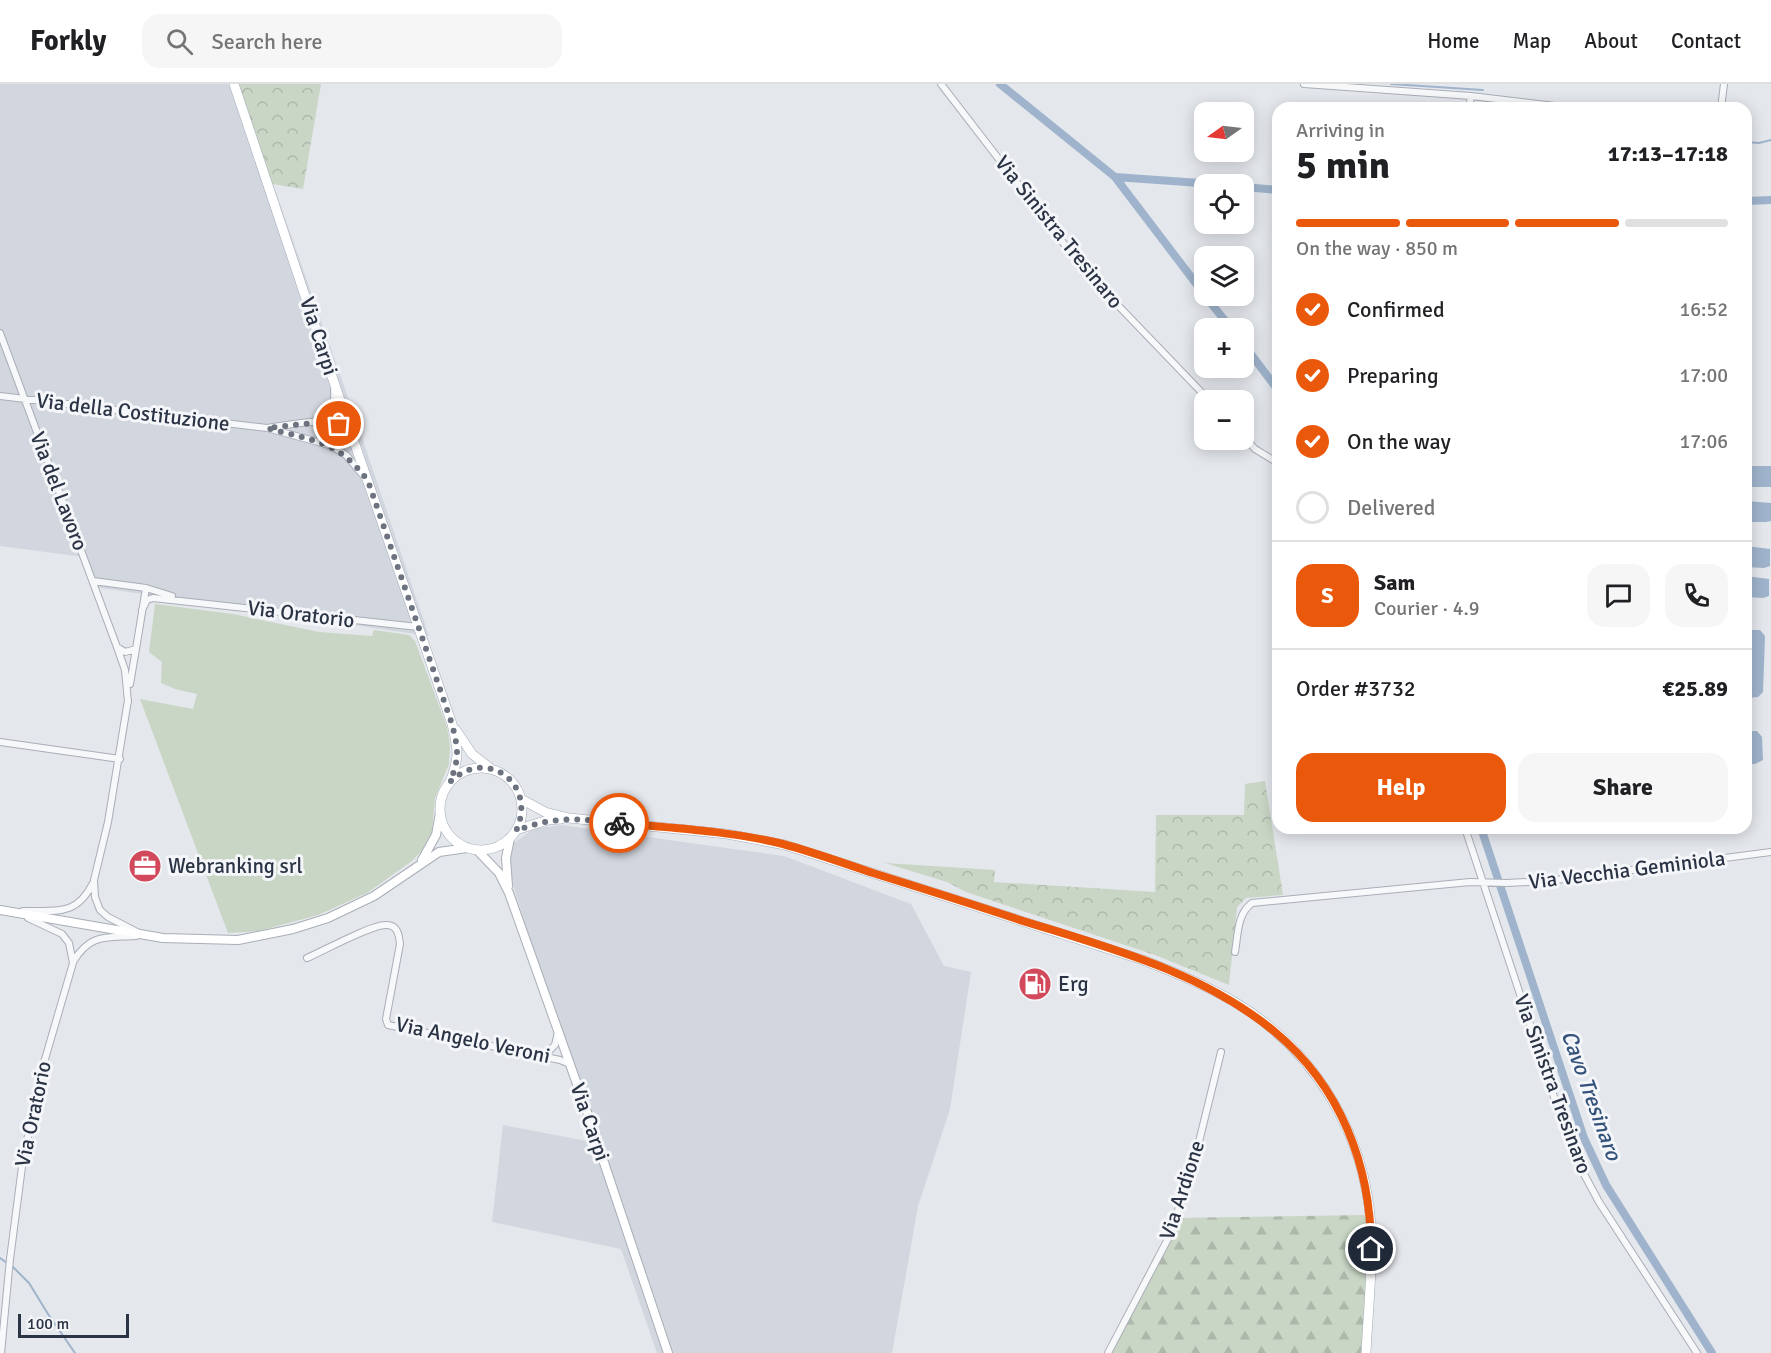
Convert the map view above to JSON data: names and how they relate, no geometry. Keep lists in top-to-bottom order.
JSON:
{
  "streets": {
    "main road": ["Via Carpi"],
    "street": [
      "Via Sinistra Tresinaro",
      "Via della Costituzione",
      "Via del Lavoro",
      "Via Oratorio",
      "Via Vecchia Geminiola",
      "Via Angelo Veroni",
      "Via Ardione"
    ]
  },
  "crossings": [
    ["Via Sinistra Tresinaro", "Via Vecchia Geminiola"],
    ["Via Carpi", "Via della Costituzione"],
    ["Via Carpi", "Via Oratorio"],
    ["Via Carpi", "Via Angelo Veroni"],
    ["Via della Costituzione", "Via del Lavoro"],
    ["Via del Lavoro", "Via Oratorio"]
  ],
  "water": ["Cavo Tresinaro"],
  "places": {
    "office": ["Webranking srl"],
    "fuel station": ["Erg"]
  },
  "scale_bar": "100 m",
  "north": "left",
  "page": {
    "header": "Forkly",
    "search": "Search here",
    "nav": [
      "Home",
      "Map",
      "About",
      "Contact"
    ],
    "map_buttons": ["+", "−"],
    "heading": ["5 min", "Arriving in", "17:13–17:18"],
    "panel": [
      "Sam",
      "Courier · 4.9",
      "Order #3732",
      "€25.89"
    ],
    "bar": "On the way · 850 m",
    "list": [
      ["Confirmed", "16:52"],
      ["Preparing", "17:00"],
      ["On the way", "17:06"],
      "Delivered"
    ],
    "round": "S",
    "buttons": ["Help", "Share"],
    "scale": "100 m"
  }
}
